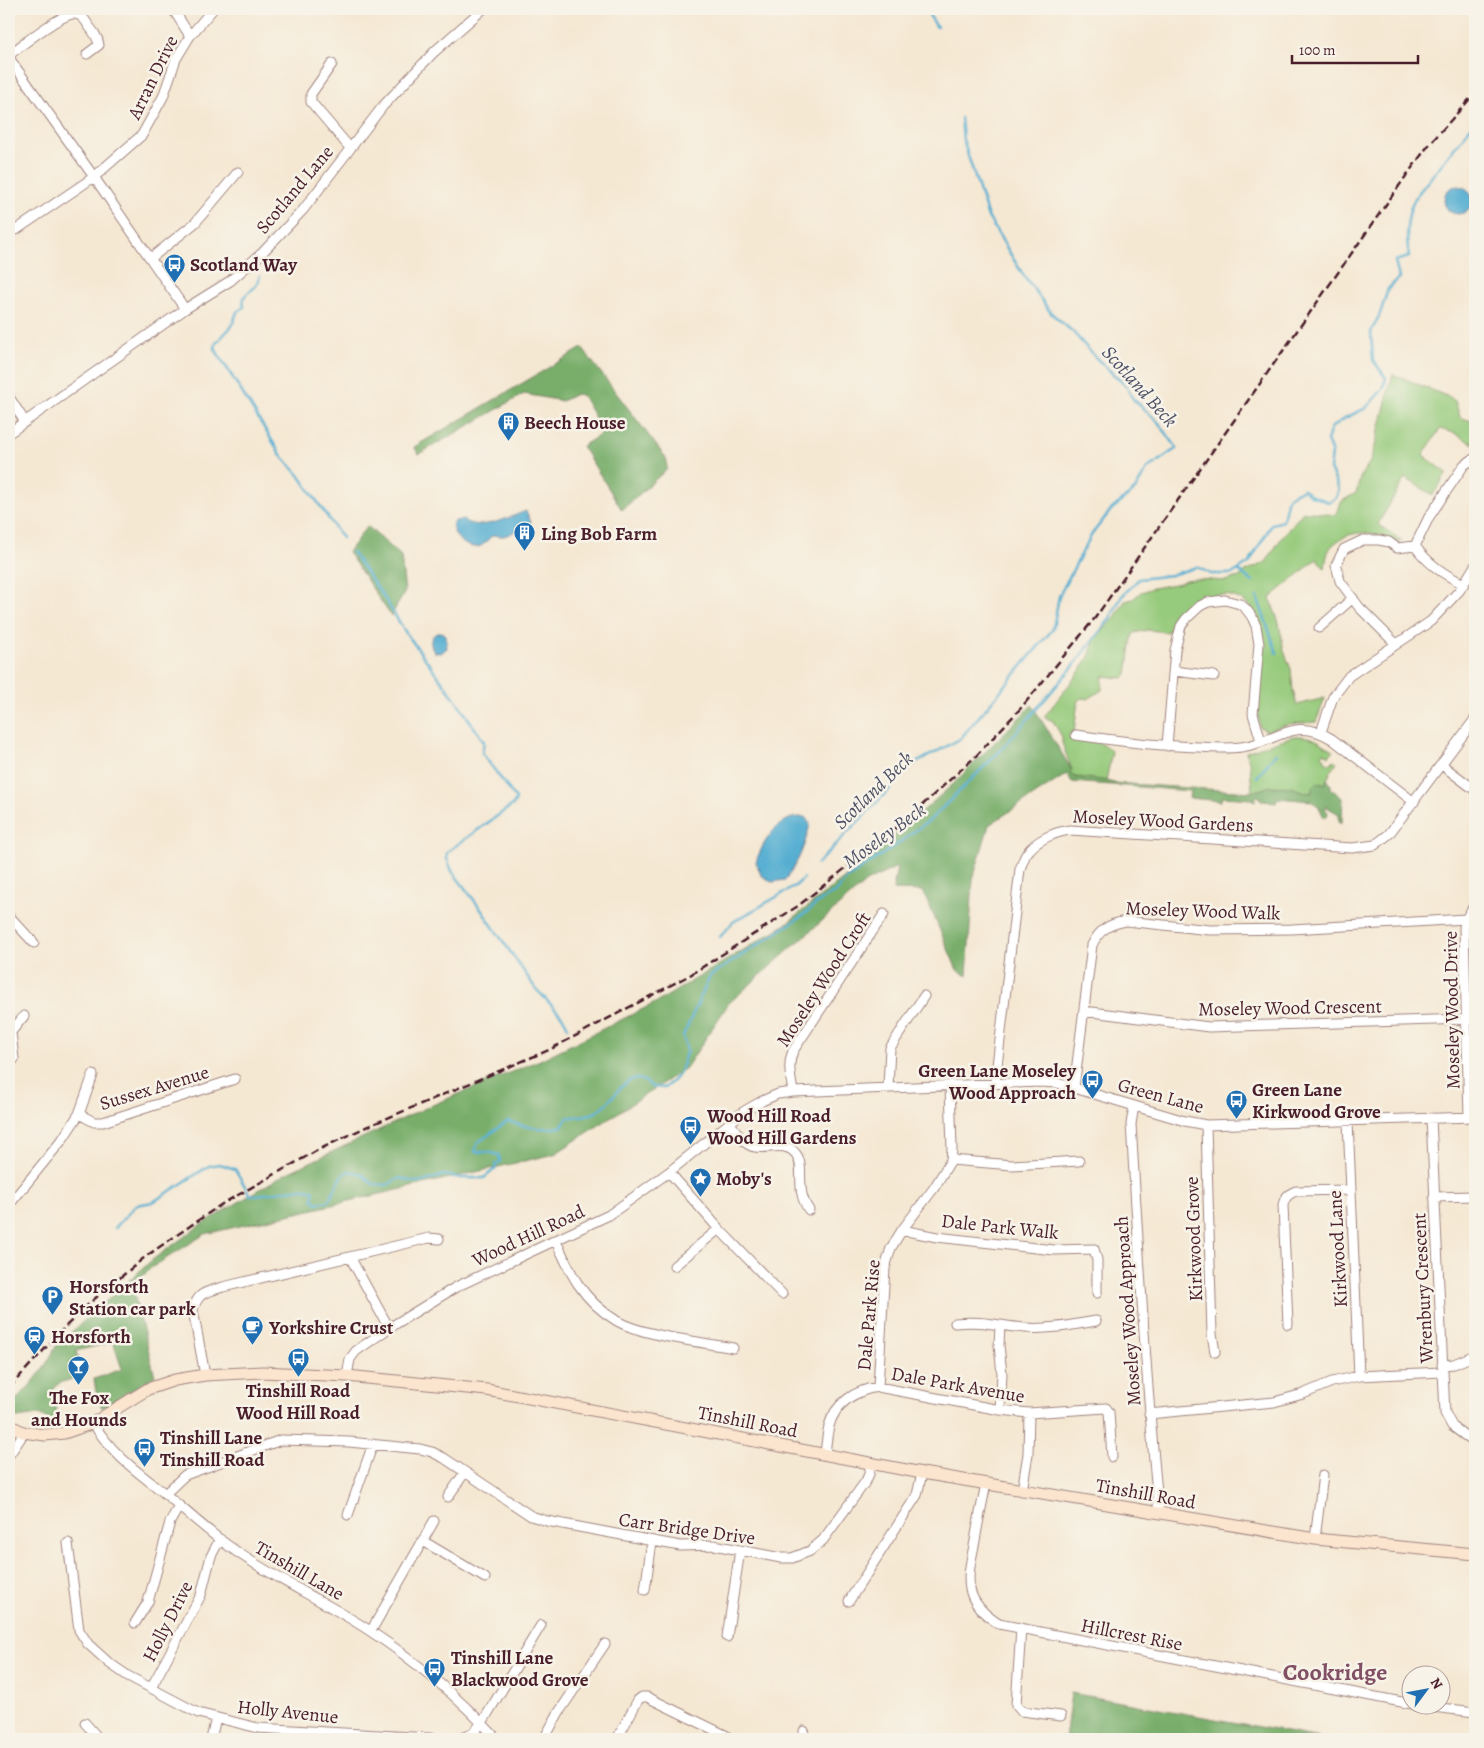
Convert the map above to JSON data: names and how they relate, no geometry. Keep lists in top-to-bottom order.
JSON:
{
  "streets": {
    "street": [
      "Arran Drive",
      "Scotland Lane",
      "Moseley Wood Gardens",
      "Moseley Wood Walk",
      "Moseley Wood Croft",
      "Moseley Wood Crescent",
      "Moseley Wood Drive",
      "Sussex Avenue",
      "Green Lane",
      "Dale Park Walk",
      "Wood Hill Road",
      "Kirkwood Grove",
      "Kirkwood Lane",
      "Wrenbury Crescent",
      "Moseley Wood Approach",
      "Dale Park Rise",
      "Dale Park Avenue",
      "Tinshill Road",
      "Carr Bridge Drive",
      "Tinshill Lane",
      "Holly Drive",
      "Hillcrest Rise",
      "Holly Avenue"
    ]
  },
  "crossings": [
    ["Moseley Wood Gardens", "Green Lane"],
    ["Moseley Wood Walk", "Moseley Wood Crescent"],
    ["Moseley Wood Walk", "Moseley Wood Drive"],
    ["Moseley Wood Walk", "Green Lane"],
    ["Moseley Wood Croft", "Green Lane"],
    ["Moseley Wood Crescent", "Moseley Wood Drive"],
    ["Moseley Wood Drive", "Green Lane"],
    ["Green Lane", "Wood Hill Road"],
    ["Green Lane", "Kirkwood Grove"],
    ["Green Lane", "Kirkwood Lane"],
    ["Green Lane", "Wrenbury Crescent"],
    ["Green Lane", "Moseley Wood Approach"],
    ["Green Lane", "Dale Park Rise"],
    ["Dale Park Walk", "Dale Park Rise"],
    ["Wood Hill Road", "Tinshill Road"],
    ["Moseley Wood Approach", "Tinshill Road"],
    ["Dale Park Rise", "Dale Park Avenue"],
    ["Dale Park Avenue", "Tinshill Road"],
    ["Tinshill Road", "Carr Bridge Drive"],
    ["Tinshill Road", "Tinshill Lane"],
    ["Tinshill Road", "Hillcrest Rise"],
    ["Carr Bridge Drive", "Tinshill Lane"],
    ["Tinshill Lane", "Holly Drive"],
    ["Holly Drive", "Holly Avenue"]
  ],
  "districts": ["Cookridge"],
  "water": ["Scotland Beck", "Moseley Beck"],
  "places": {
    "bus stop": [
      "Scotland Way",
      "Green Lane Moseley Wood Approach",
      "Green Lane Kirkwood Grove",
      "Wood Hill Road Wood Hill Gardens",
      "Tinshill Road Wood Hill Road",
      "Tinshill Lane Tinshill Road",
      "Tinshill Lane Blackwood Grove"
    ],
    "building": ["Beech House", "Ling Bob Farm"],
    "place": ["Moby's"],
    "parking": ["Horsforth Station car park"],
    "cafe": ["Yorkshire Crust"],
    "station": ["Horsforth"],
    "bar": ["The Fox and Hounds"]
  },
  "scale_bar": "100 m",
  "north": "top right"
}
